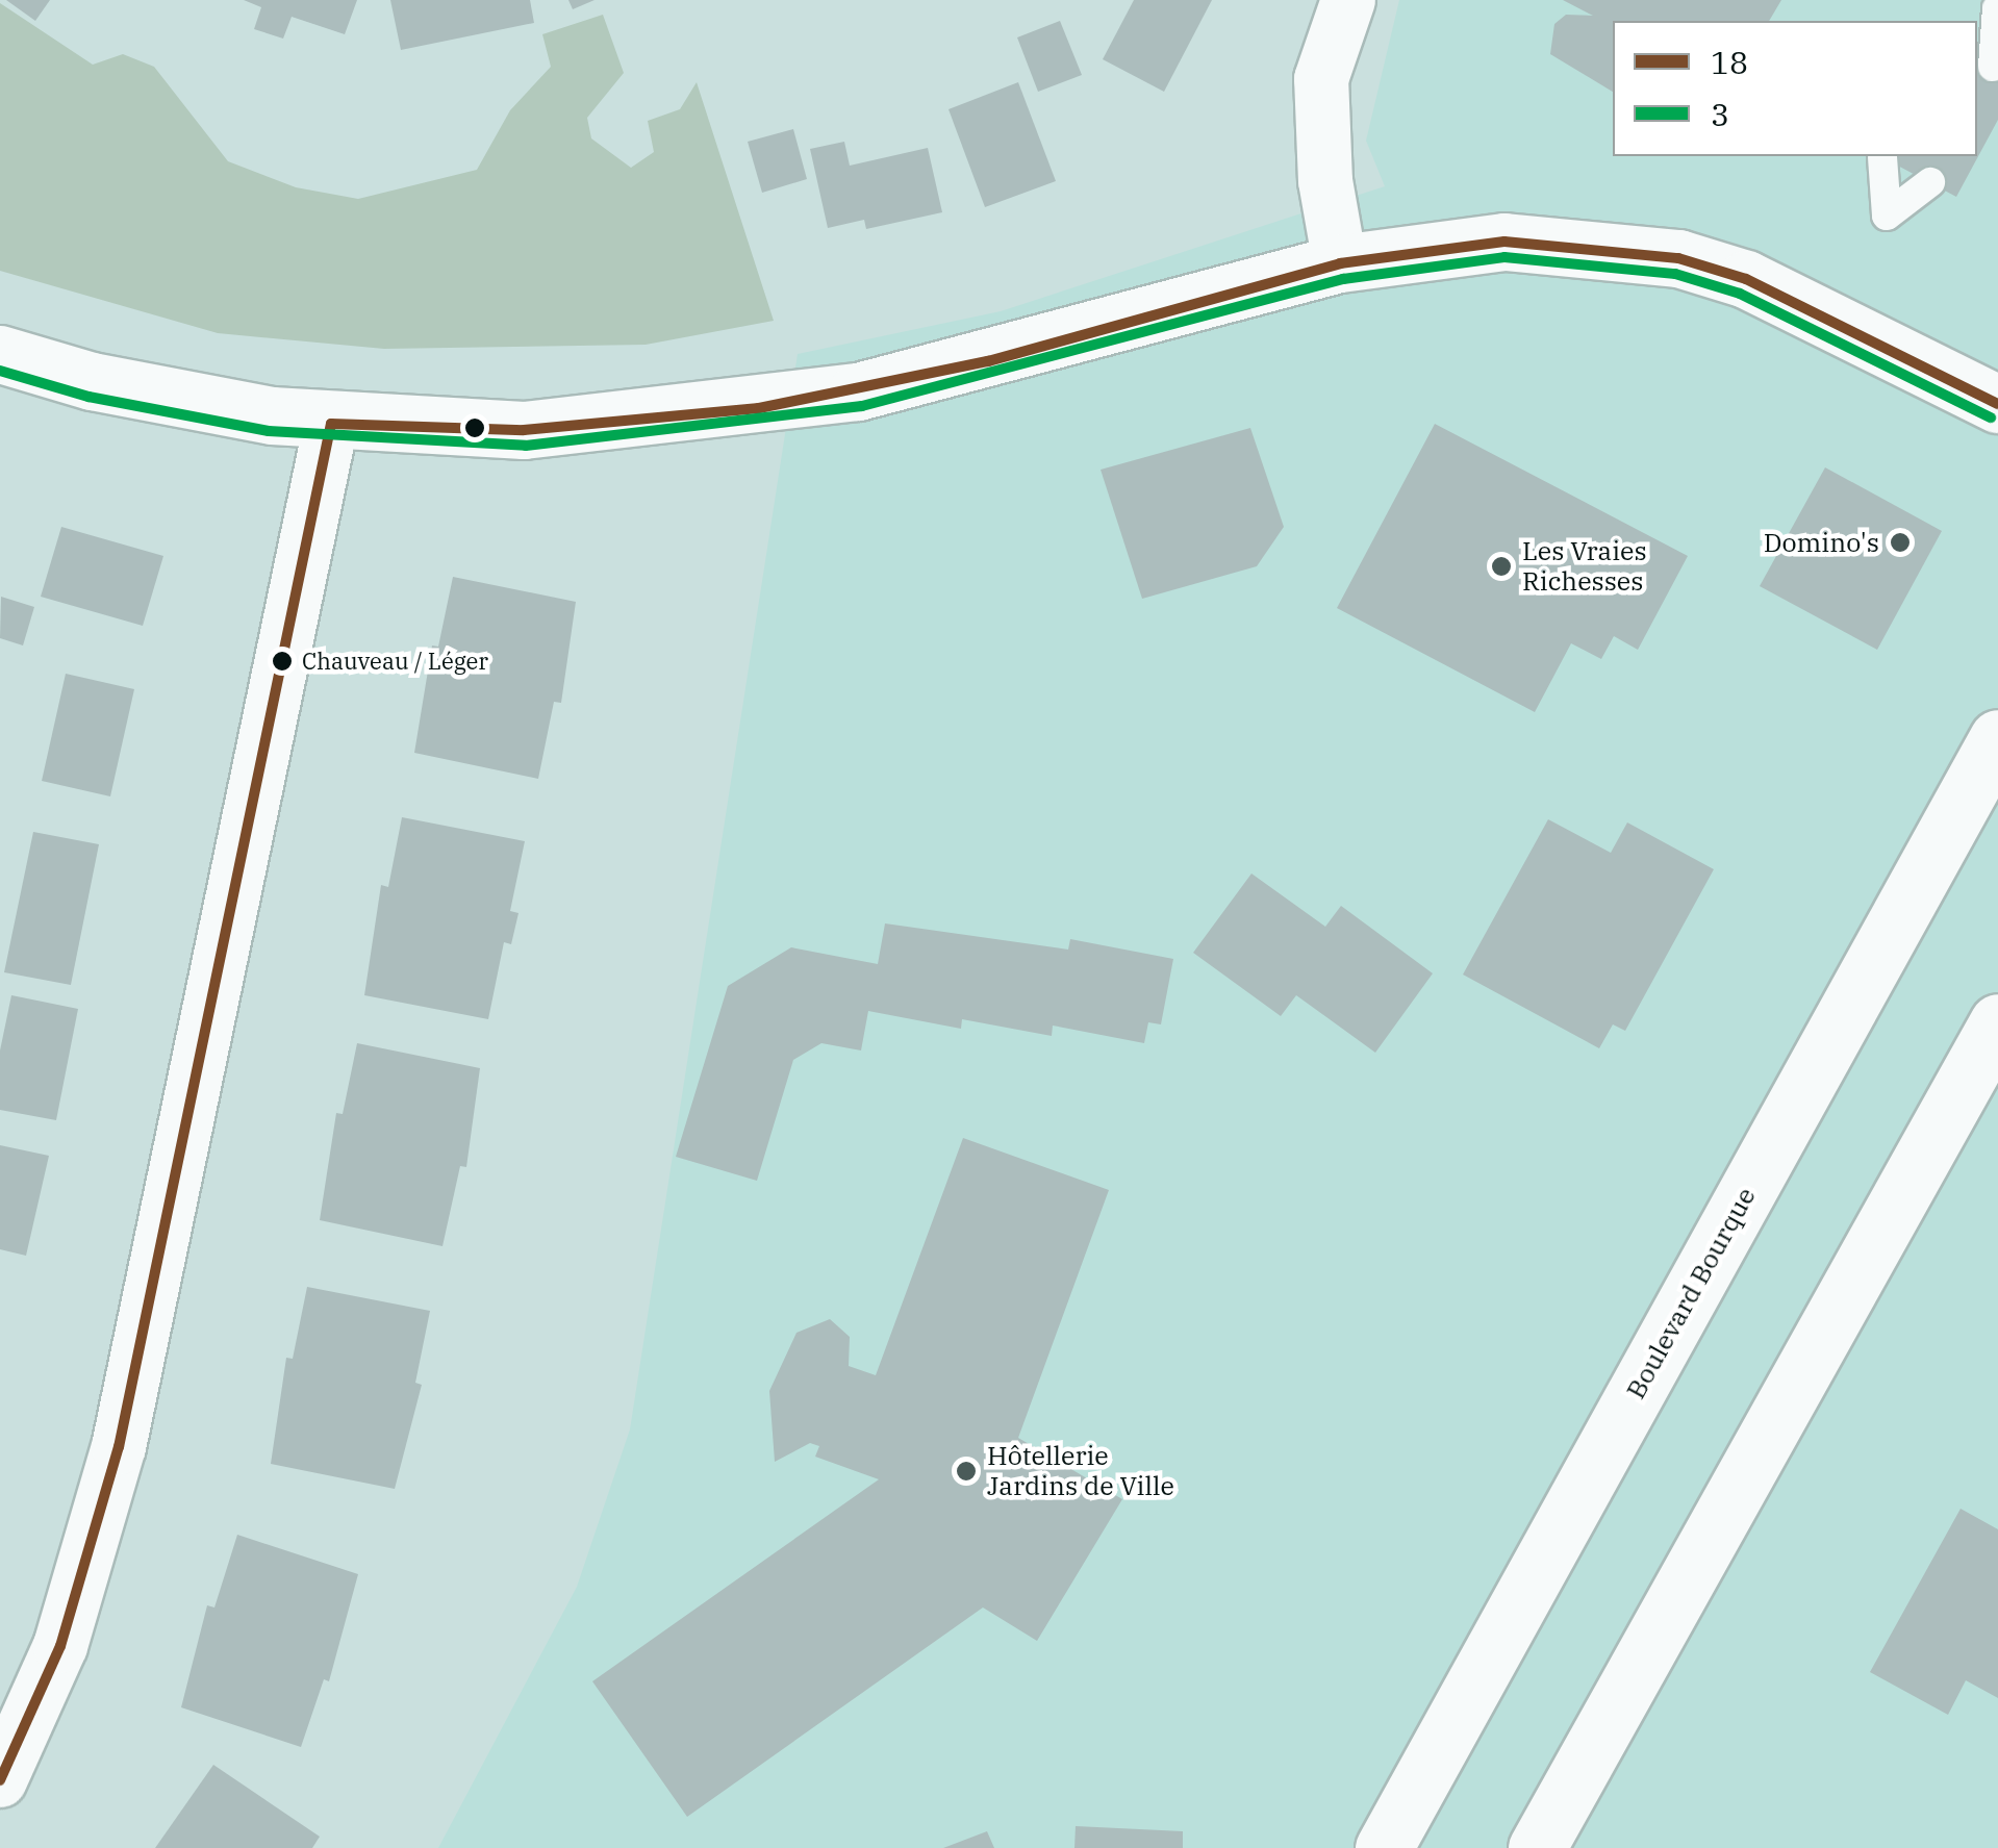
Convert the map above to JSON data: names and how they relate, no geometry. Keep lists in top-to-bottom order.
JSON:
{
  "streets": {
    "main road": ["Boulevard Bourque"]
  },
  "places": [
    "Domino's",
    "Les Vraies Richesses",
    "Chauveau / Léger",
    "Hôtellerie Jardins de Ville"
  ],
  "lines": ["transit line 18", "transit line 3"],
  "legend": ["18", "3"]
}
